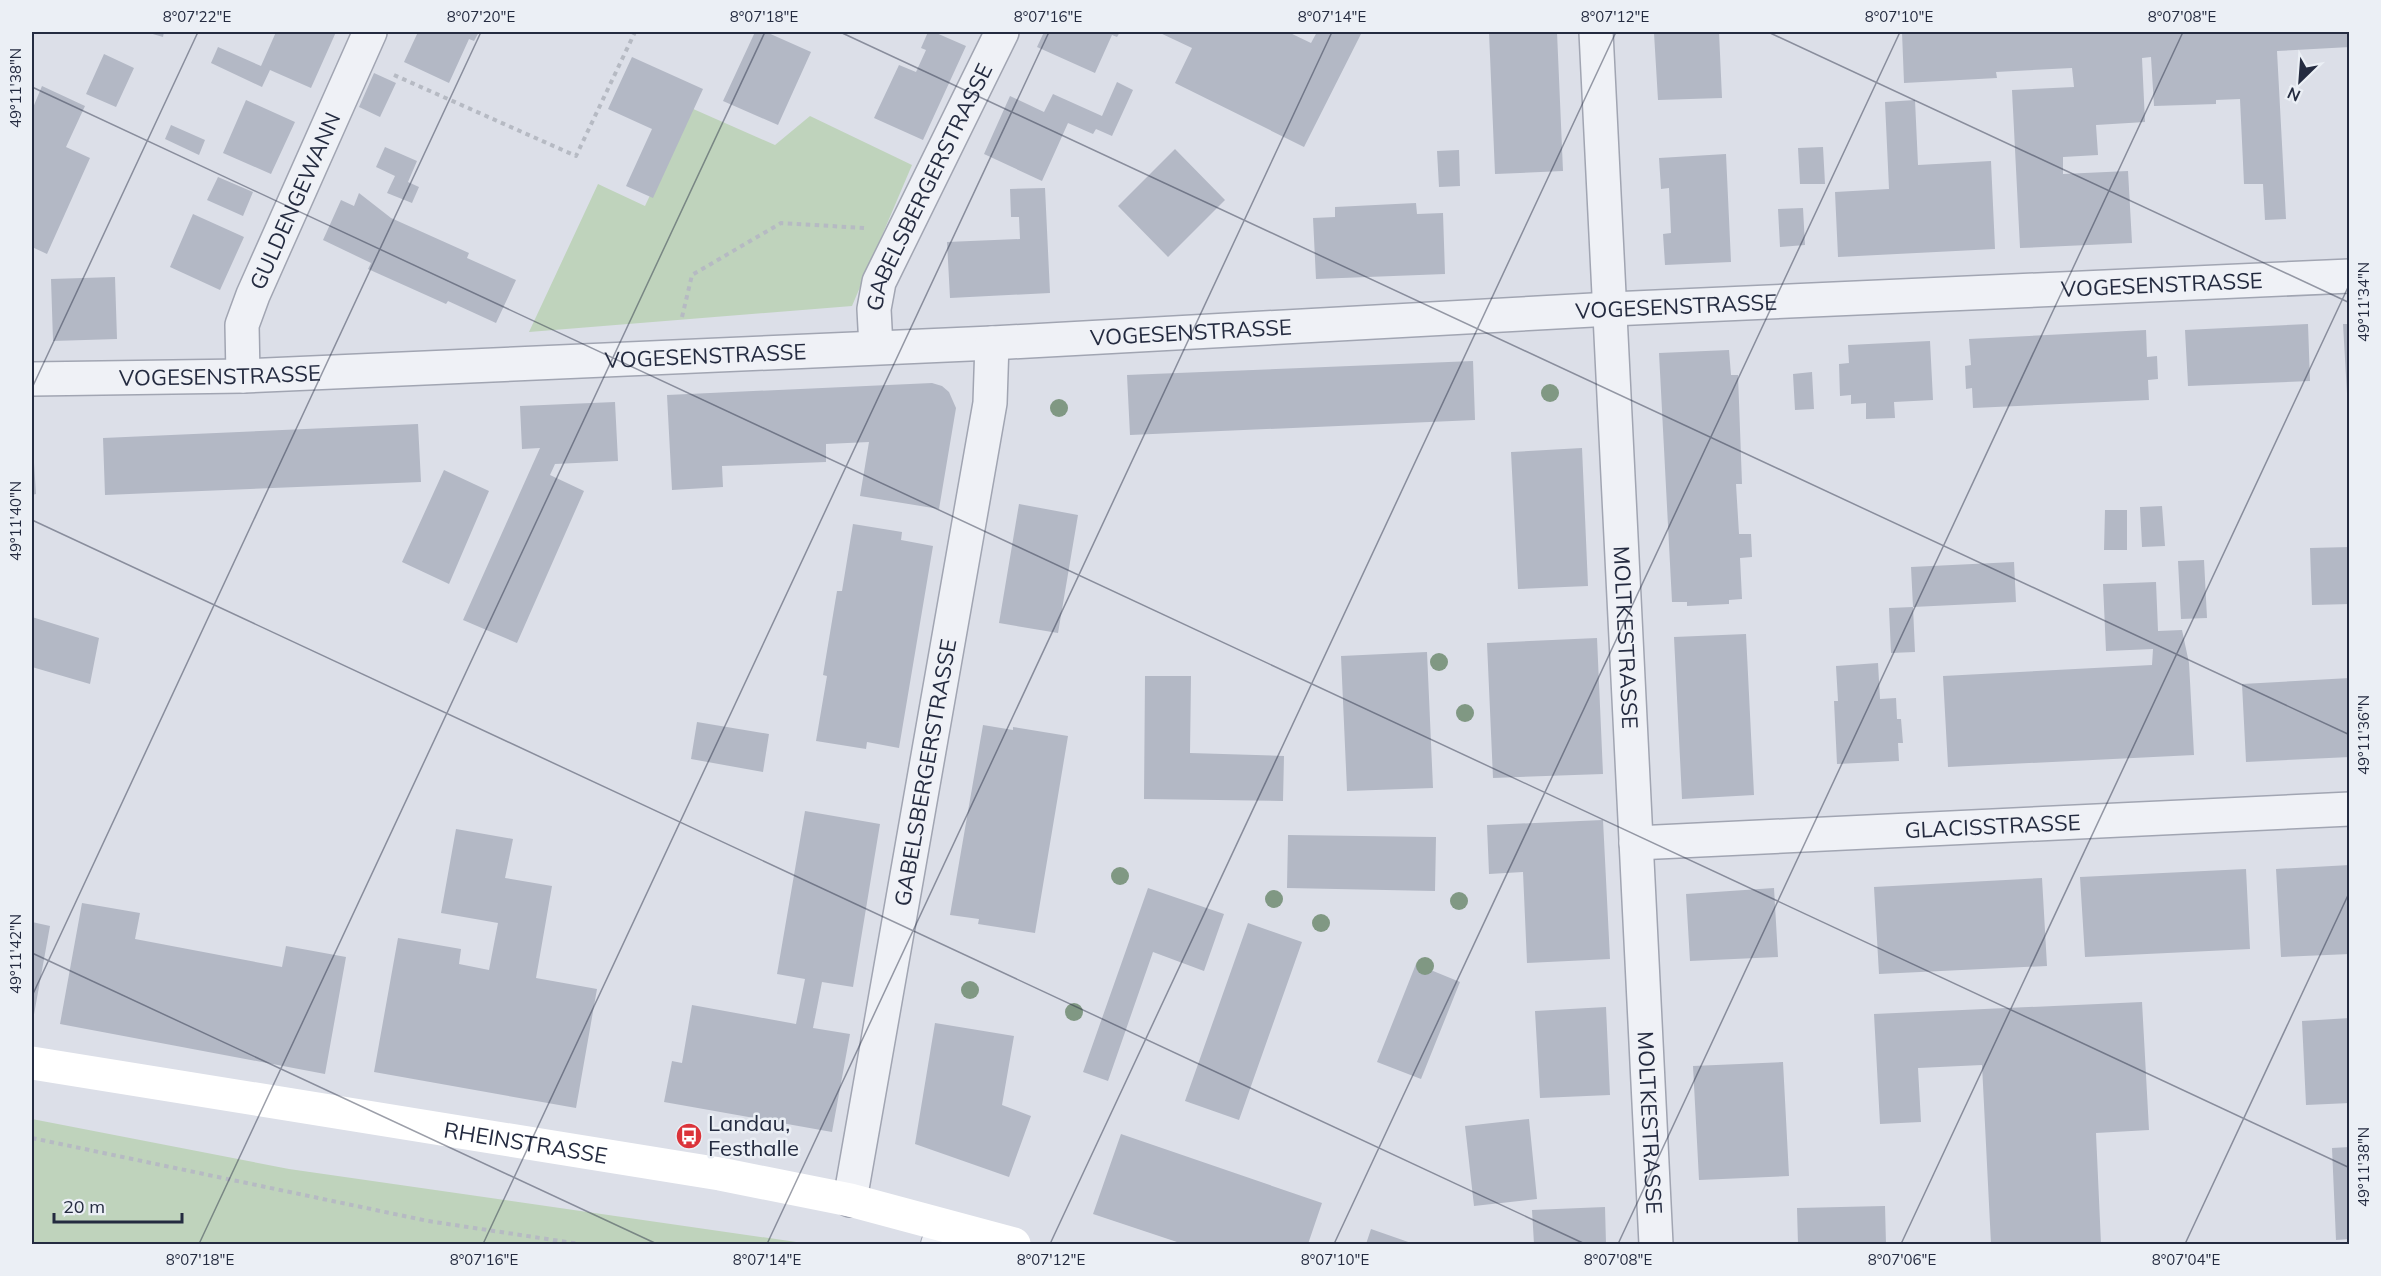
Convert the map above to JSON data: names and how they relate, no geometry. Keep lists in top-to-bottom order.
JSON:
{
  "streets": {
    "main road": ["RHEINSTRASSE"],
    "street": [
      "GABELSBERGERSTRASSE",
      "GULDENGEWANN",
      "VOGESENSTRASSE",
      "MOLTKESTRASSE",
      "GLACISSTRASSE"
    ]
  },
  "crossings": [
    ["GABELSBERGERSTRASSE", "VOGESENSTRASSE"],
    ["GABELSBERGERSTRASSE", "RHEINSTRASSE"],
    ["GULDENGEWANN", "VOGESENSTRASSE"],
    ["VOGESENSTRASSE", "MOLTKESTRASSE"],
    ["MOLTKESTRASSE", "GLACISSTRASSE"]
  ],
  "places": {
    "bus stop": ["Landau, Festhalle"]
  },
  "scale_bar": "20 m",
  "north": "bottom left",
  "coordinates": [
    "8°07'22\"E",
    "8°07'20\"E",
    "8°07'18\"E",
    "8°07'16\"E",
    "8°07'14\"E",
    "8°07'12\"E",
    "8°07'10\"E",
    "8°07'08\"E",
    "49°11'38\"N",
    "49°11'34\"N",
    "49°11'40\"N",
    "49°11'36\"N",
    "49°11'42\"N",
    "8°07'06\"E",
    "8°07'04\"E"
  ]
}
